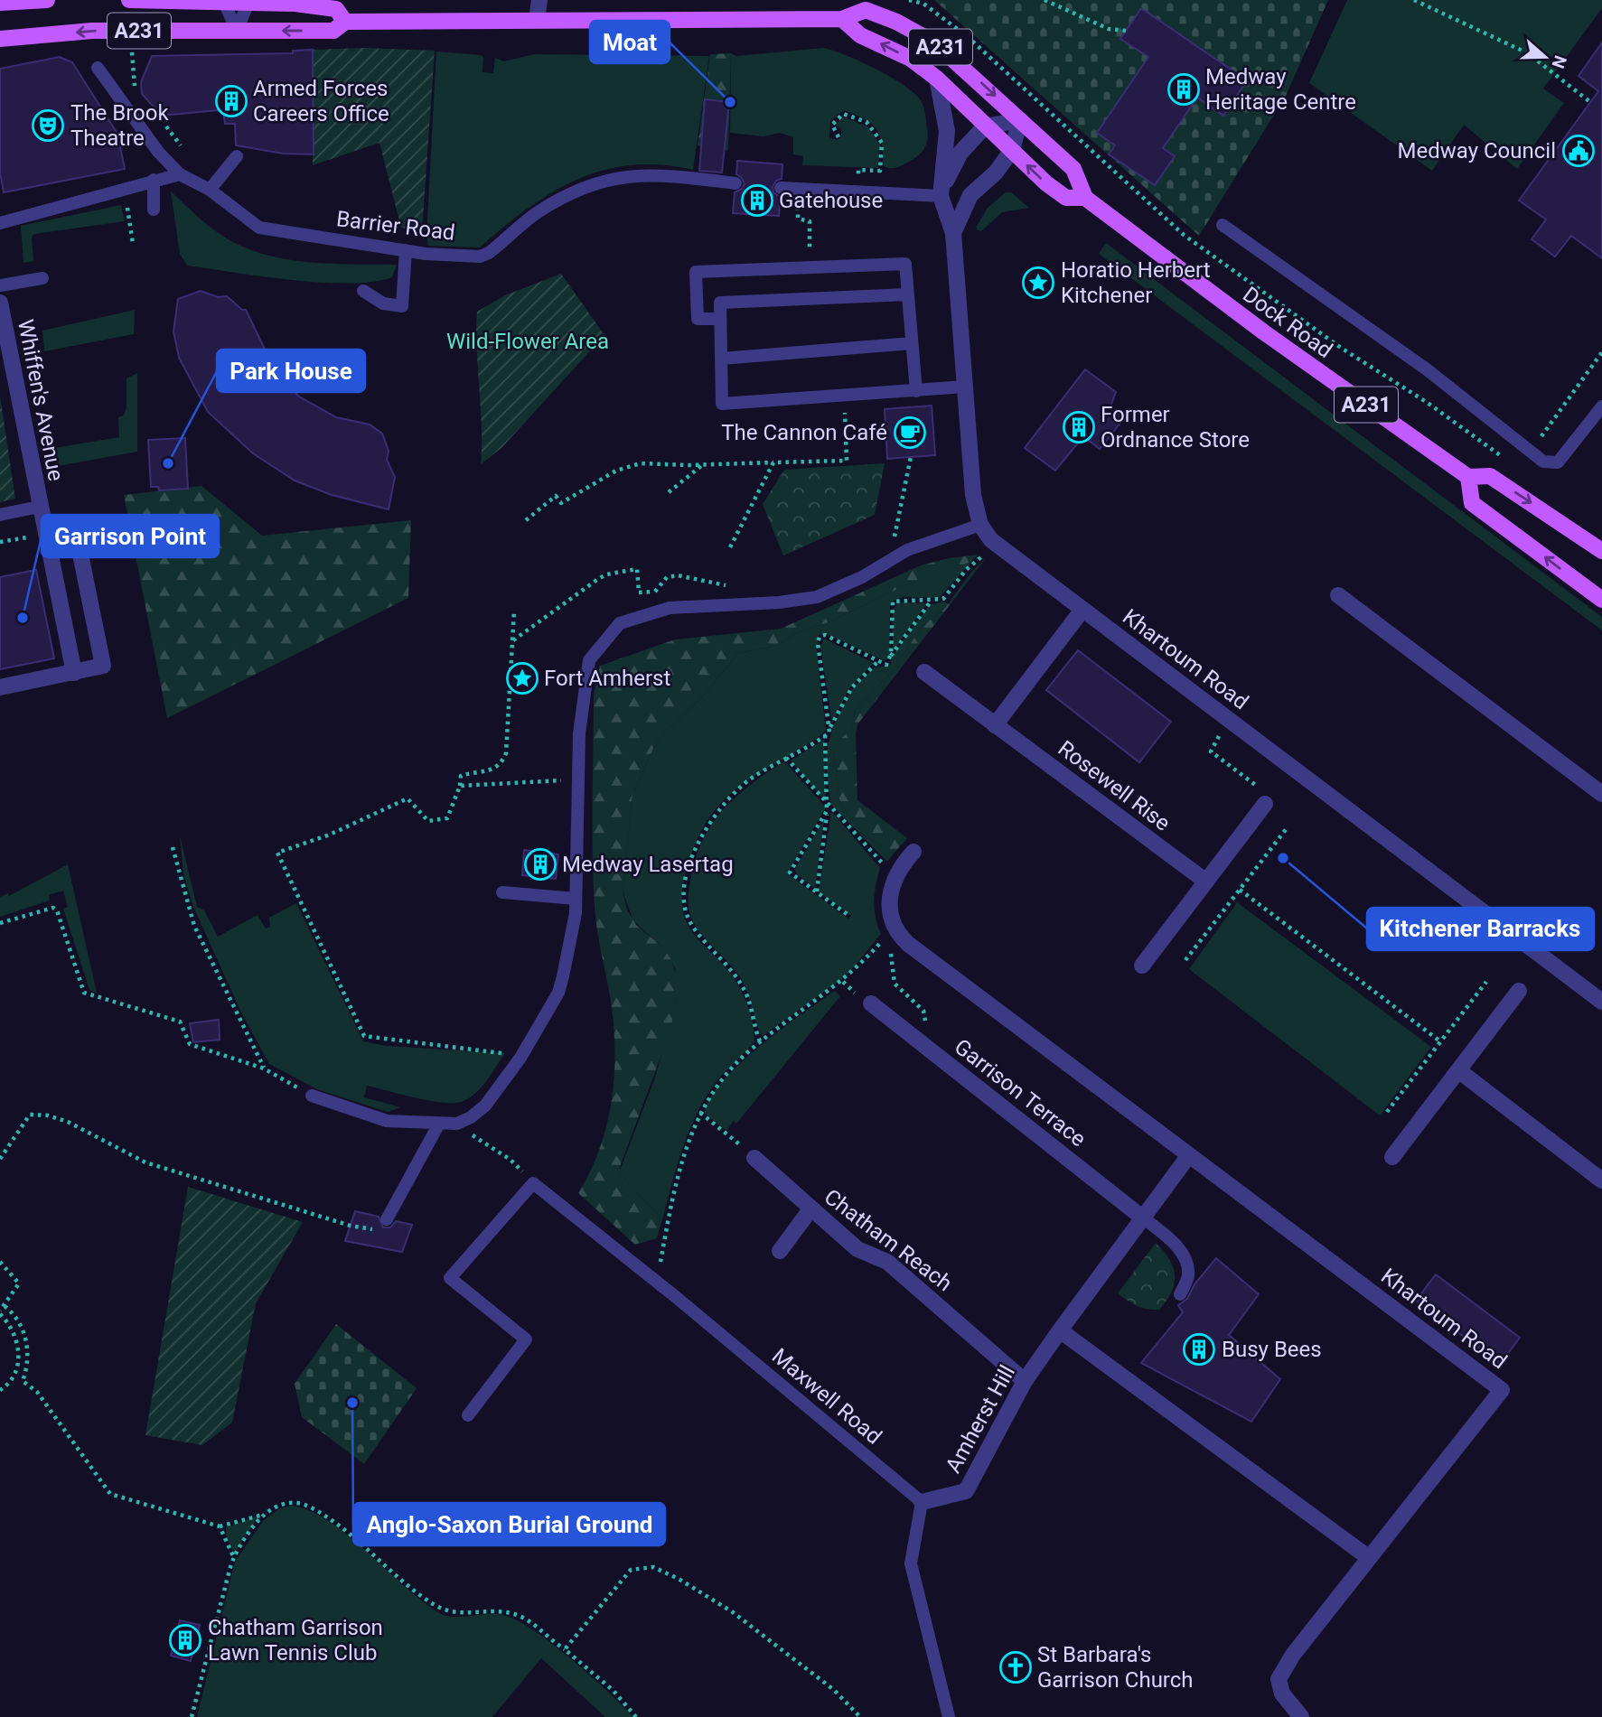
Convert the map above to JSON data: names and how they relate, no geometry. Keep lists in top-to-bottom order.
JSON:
{
  "streets": {
    "main road": ["A231", "Dock Road"],
    "street": [
      "Whiffen's Avenue",
      "Khartoum Road",
      "Rosewell Rise",
      "Garrison Terrace",
      "Chatham Reach",
      "Amherst Hill"
    ],
    "lane": ["Barrier Road", "Maxwell Road"]
  },
  "crossings": [
    ["A231", "Dock Road"],
    ["A231", "Khartoum Road"],
    ["Dock Road", "Khartoum Road"],
    ["Chatham Reach", "Amherst Hill"],
    ["Maxwell Road", "Amherst Hill"]
  ],
  "parks": ["Wild-Flower Area"],
  "places": {
    "building": [
      "Medway Heritage Centre",
      "Armed Forces Careers Office",
      "Gatehouse",
      "Former Ordnance Store",
      "Medway Lasertag",
      "Busy Bees",
      "Chatham Garrison Lawn Tennis Club"
    ],
    "other": [
      "Moat",
      "Park House",
      "Garrison Point",
      "Kitchener Barracks",
      "Anglo-Saxon Burial Ground"
    ],
    "theatre": ["The Brook Theatre"],
    "public building": ["Medway Council"],
    "place": ["Horatio Herbert Kitchener", "Fort Amherst"],
    "cafe": ["The Cannon Café"],
    "church": ["St Barbara's Garrison Church"]
  },
  "north": "right"
}
